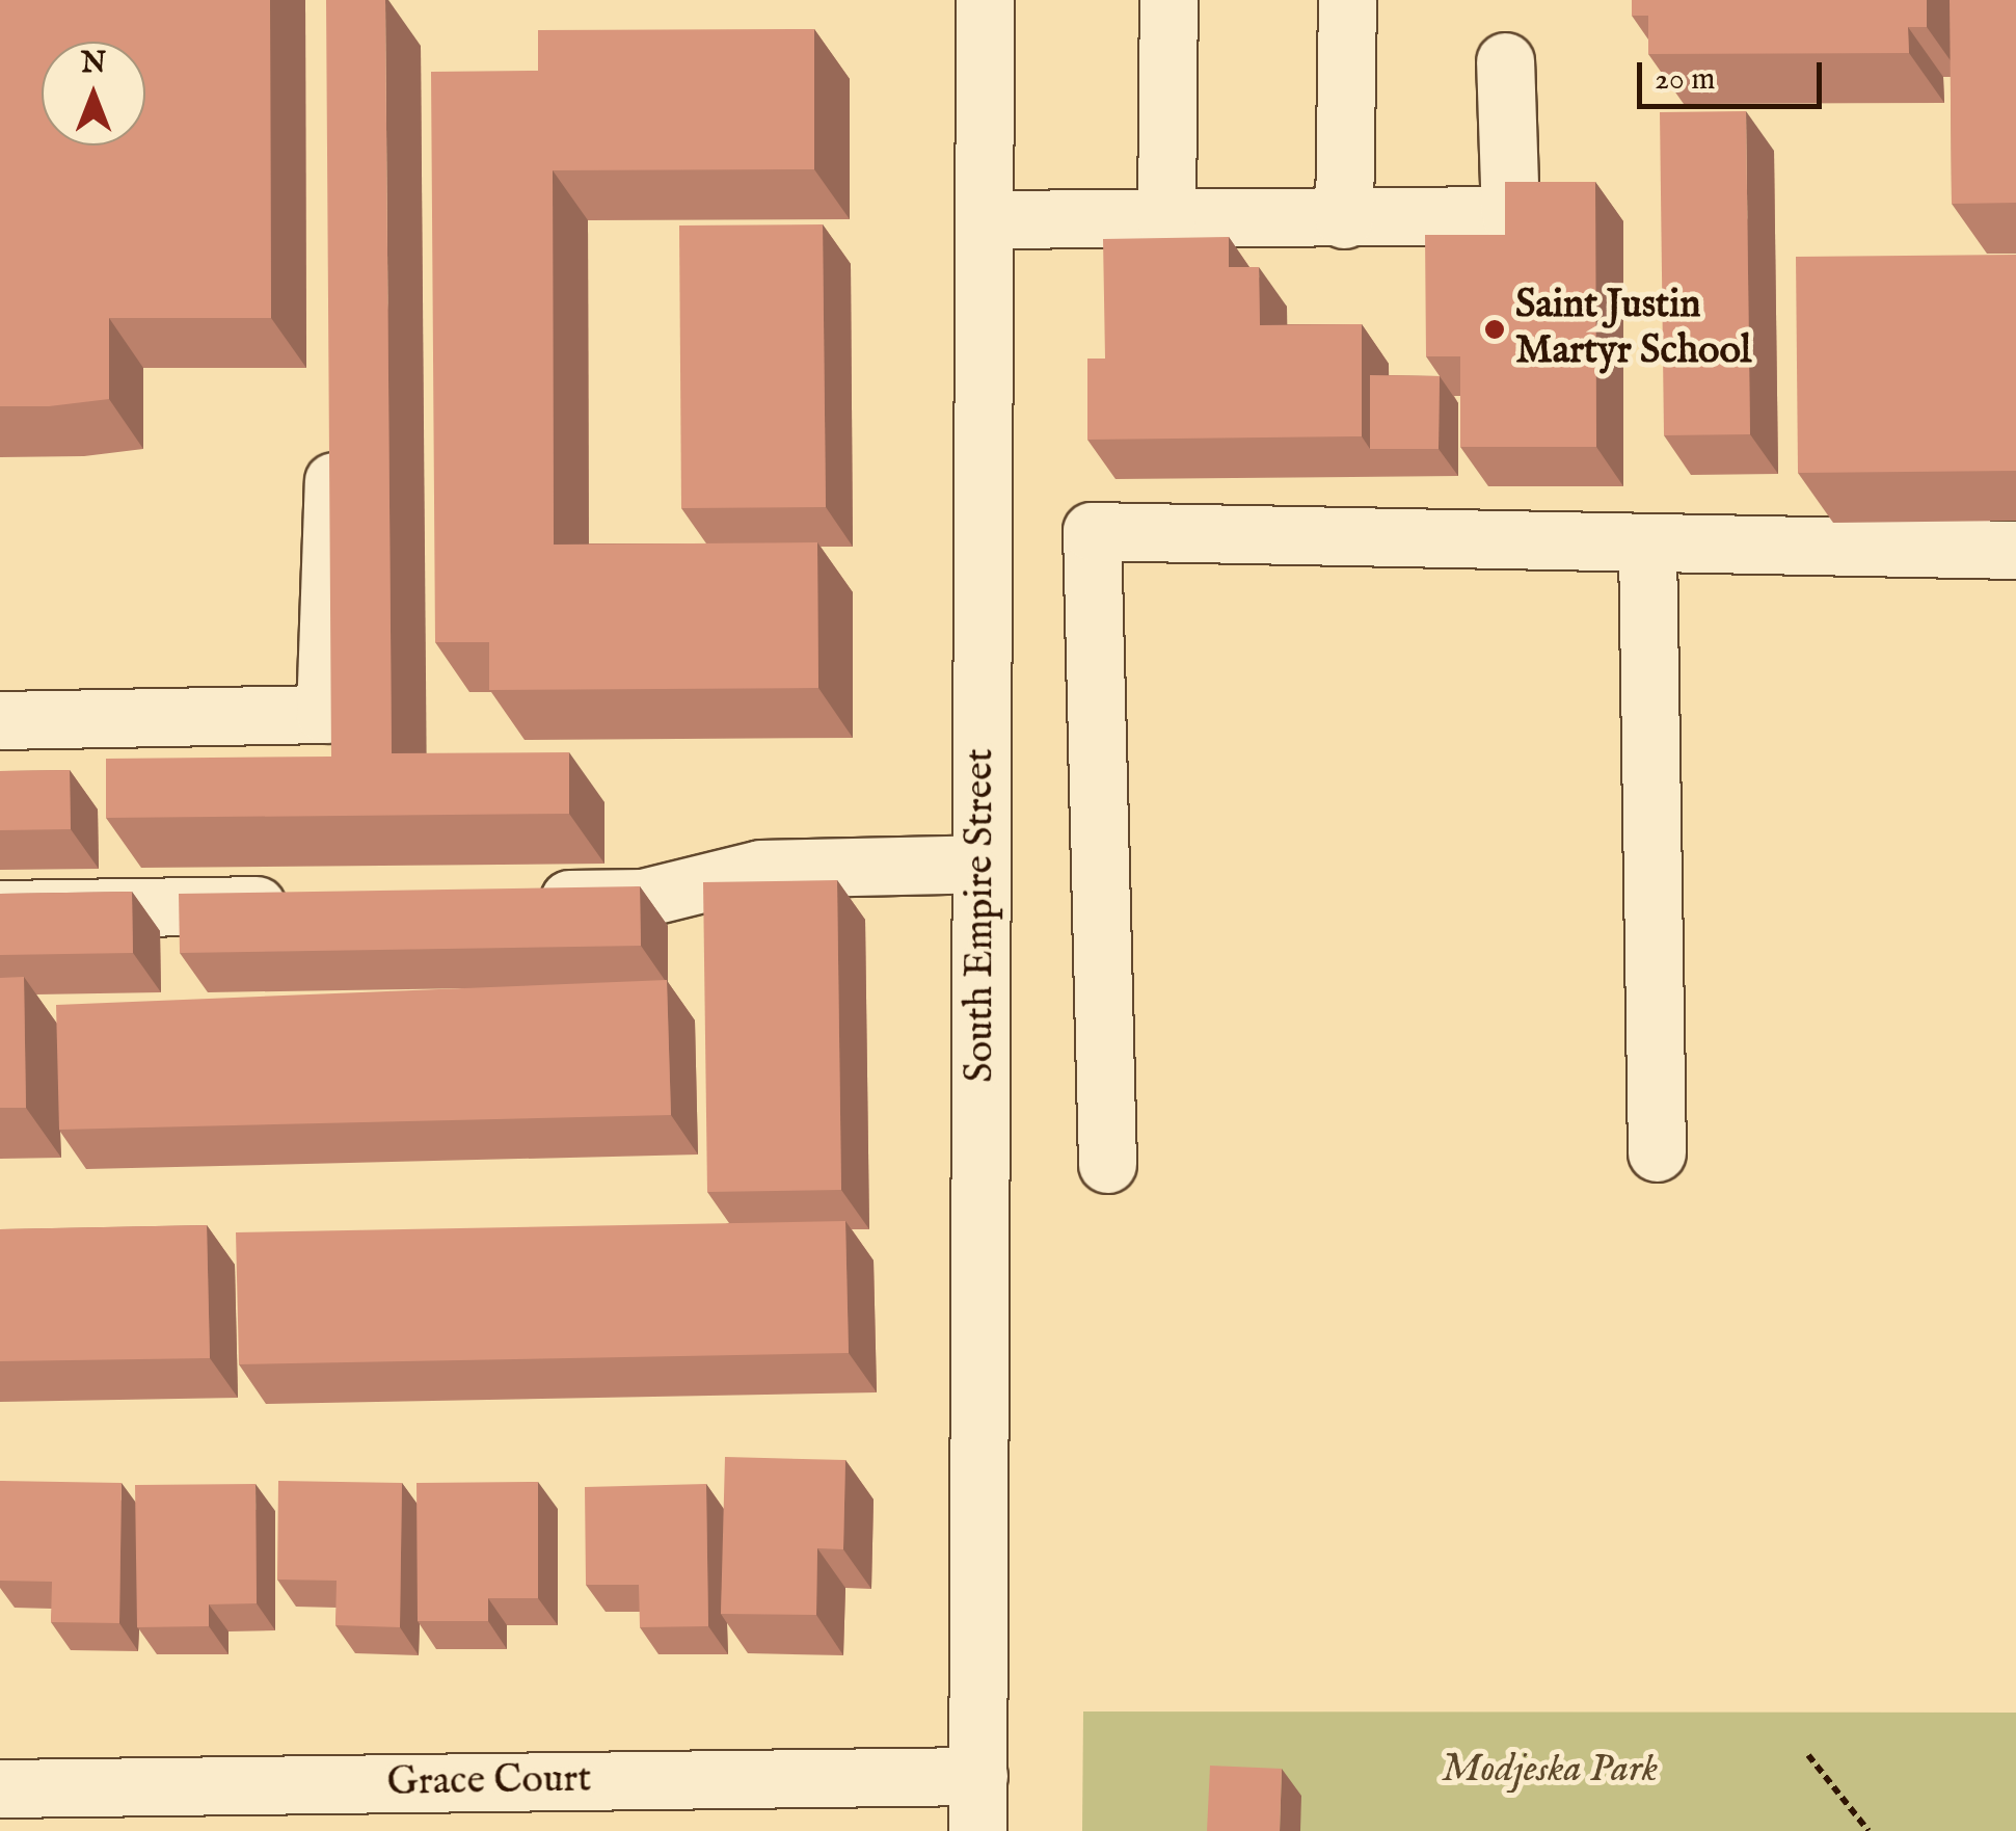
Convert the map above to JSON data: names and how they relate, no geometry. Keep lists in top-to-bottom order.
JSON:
{
  "streets": {
    "street": ["South Empire Street", "Grace Court"]
  },
  "crossings": [
    ["South Empire Street", "Grace Court"]
  ],
  "parks": ["Modjeska Park"],
  "places": ["Saint Justin Martyr School"],
  "scale_bar": "20 m",
  "north": "top"
}
